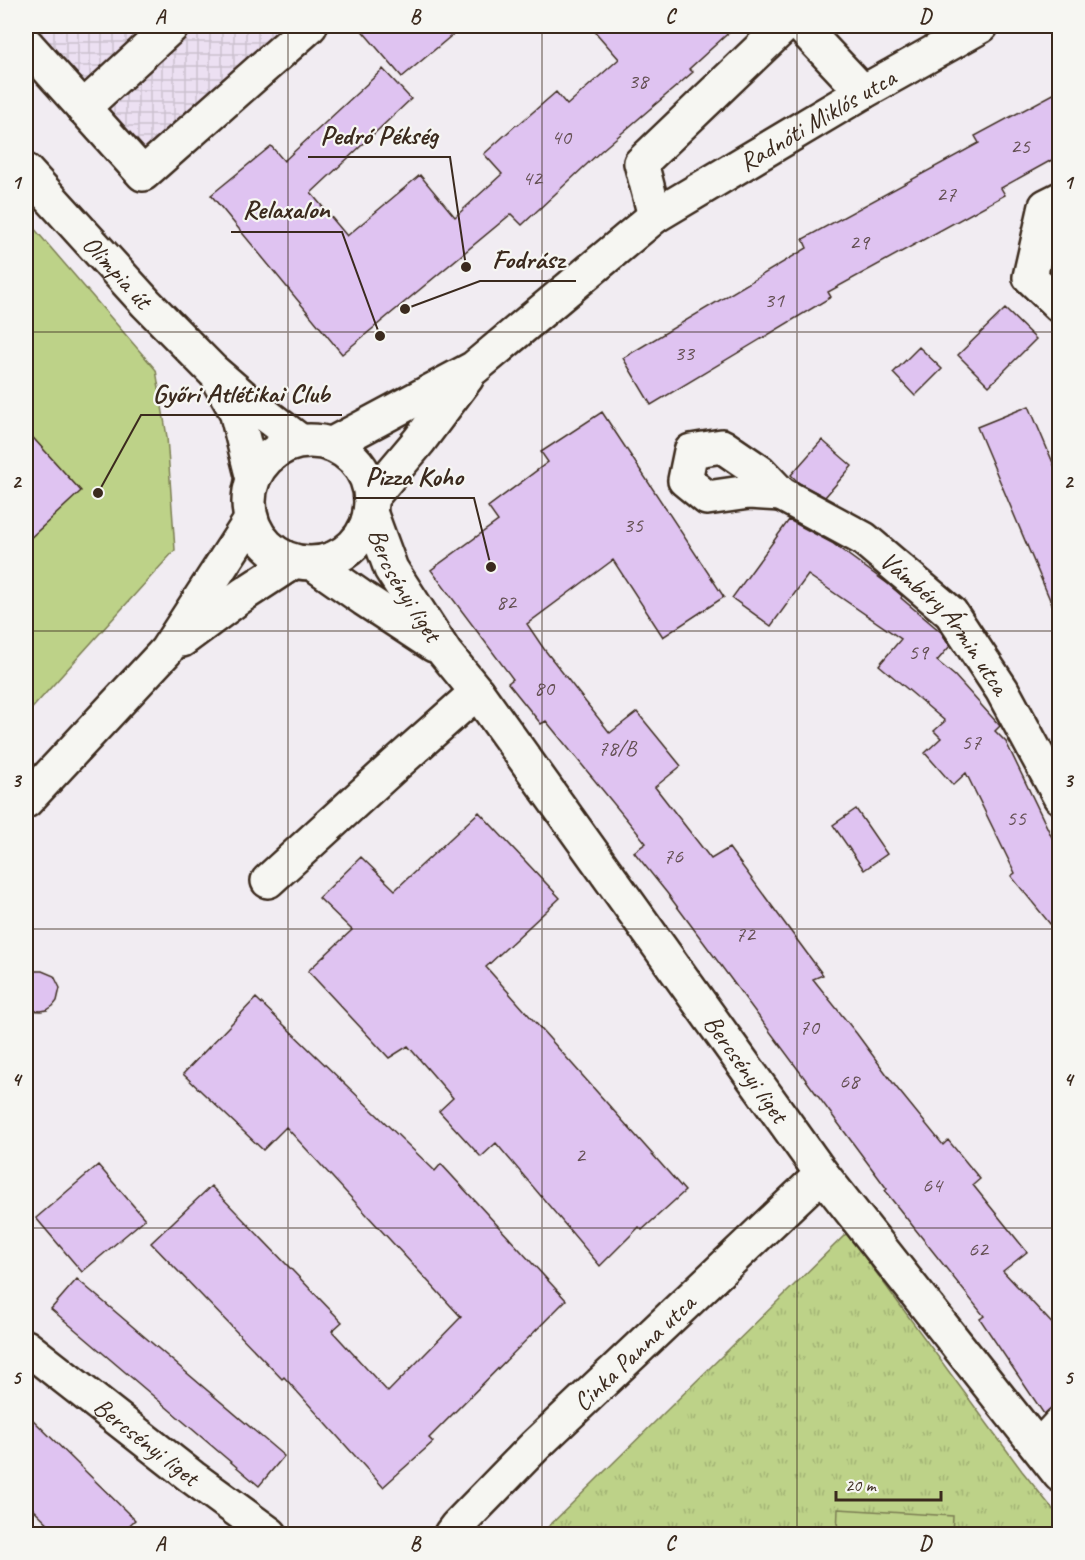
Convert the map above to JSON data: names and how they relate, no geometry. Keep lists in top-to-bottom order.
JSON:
{
  "streets": {
    "street": [
      "Radnóti Miklós utca",
      "Olimpia út",
      "Bercsényi liget",
      "Vámbéry Ármin utca",
      "Cinka Panna utca"
    ]
  },
  "crossings": [
    ["Radnóti Miklós utca", "Bercsényi liget"],
    ["Bercsényi liget", "Cinka Panna utca"]
  ],
  "places": [
    "Pedró Pékség",
    "Fodrász",
    "Relaxalon",
    "Győri Atlétikai Club",
    "Pizza Koho"
  ],
  "house_numbers": [
    "38",
    "40",
    "25",
    "42",
    "27",
    "29",
    "31",
    "33",
    "35",
    "82",
    "59",
    "80",
    "57",
    "78/B",
    "55",
    "76",
    "72",
    "70",
    "68",
    "2",
    "64",
    "62"
  ],
  "scale_bar": "20 m",
  "grid": {
    "columns": [
      "A",
      "B",
      "C",
      "D"
    ],
    "rows": [
      "1",
      "2",
      "3",
      "4",
      "5"
    ]
  }
}
